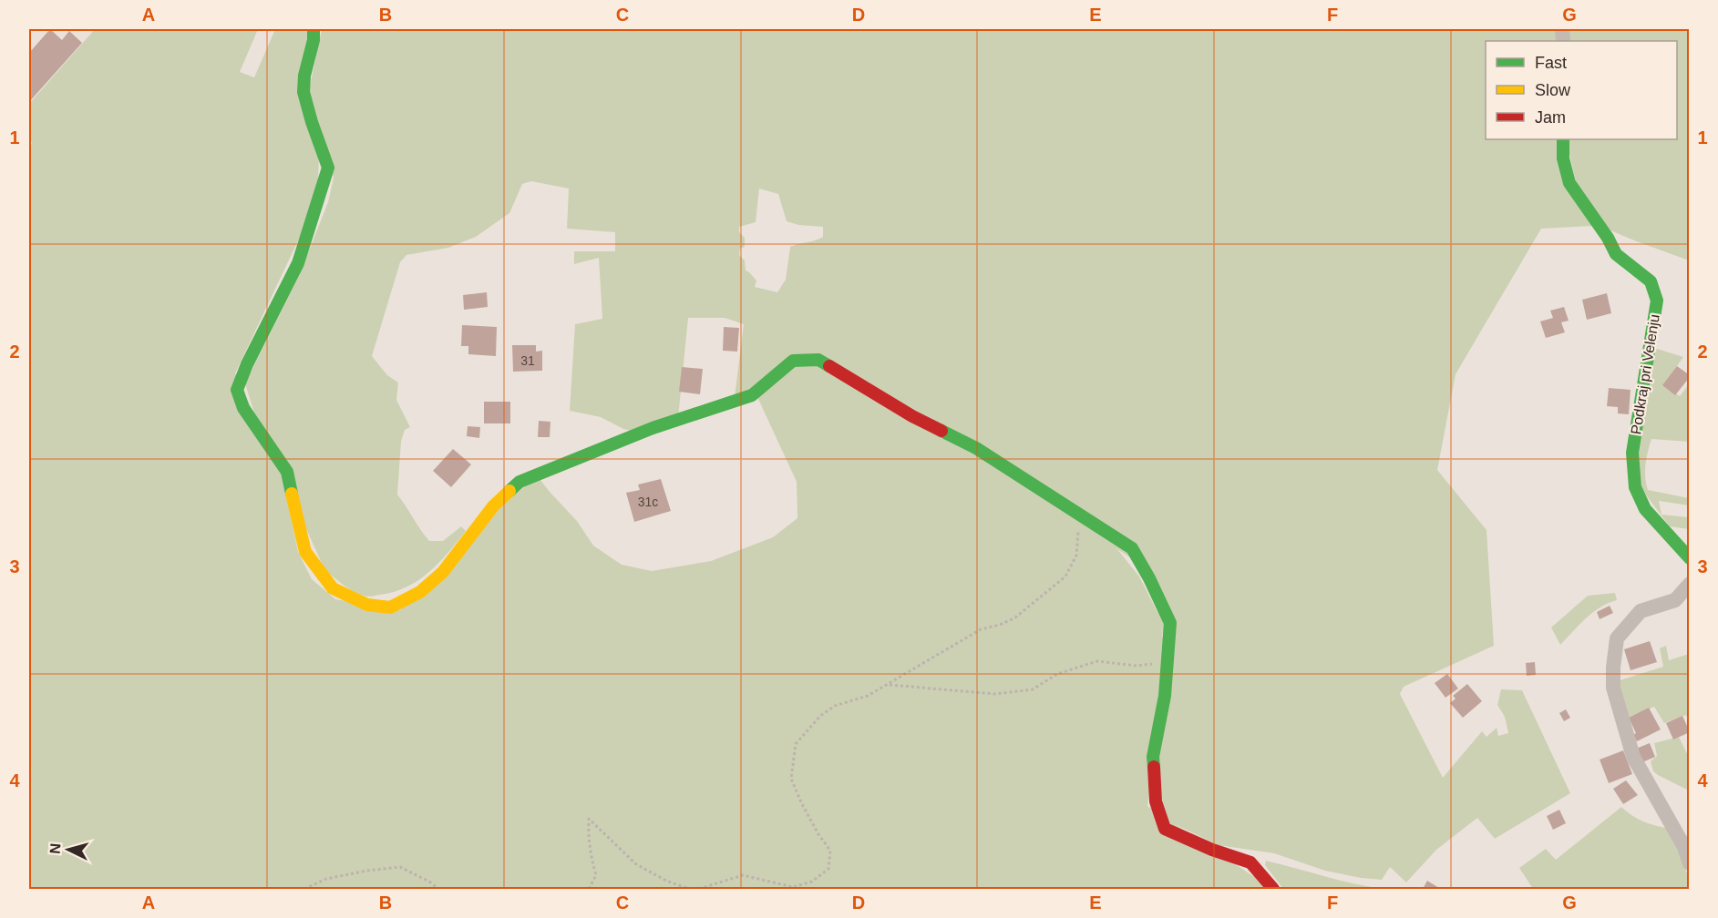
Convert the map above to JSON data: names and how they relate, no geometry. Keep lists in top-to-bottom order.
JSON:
{
  "streets": {
    "street": ["Podkraj pri Velenju"]
  },
  "house_numbers": ["31", "31c"],
  "legend": ["Fast", "Slow", "Jam"],
  "north": "left",
  "grid": {
    "columns": [
      "A",
      "B",
      "C",
      "D",
      "E",
      "F",
      "G"
    ],
    "rows": [
      "1",
      "2",
      "3",
      "4"
    ]
  }
}
